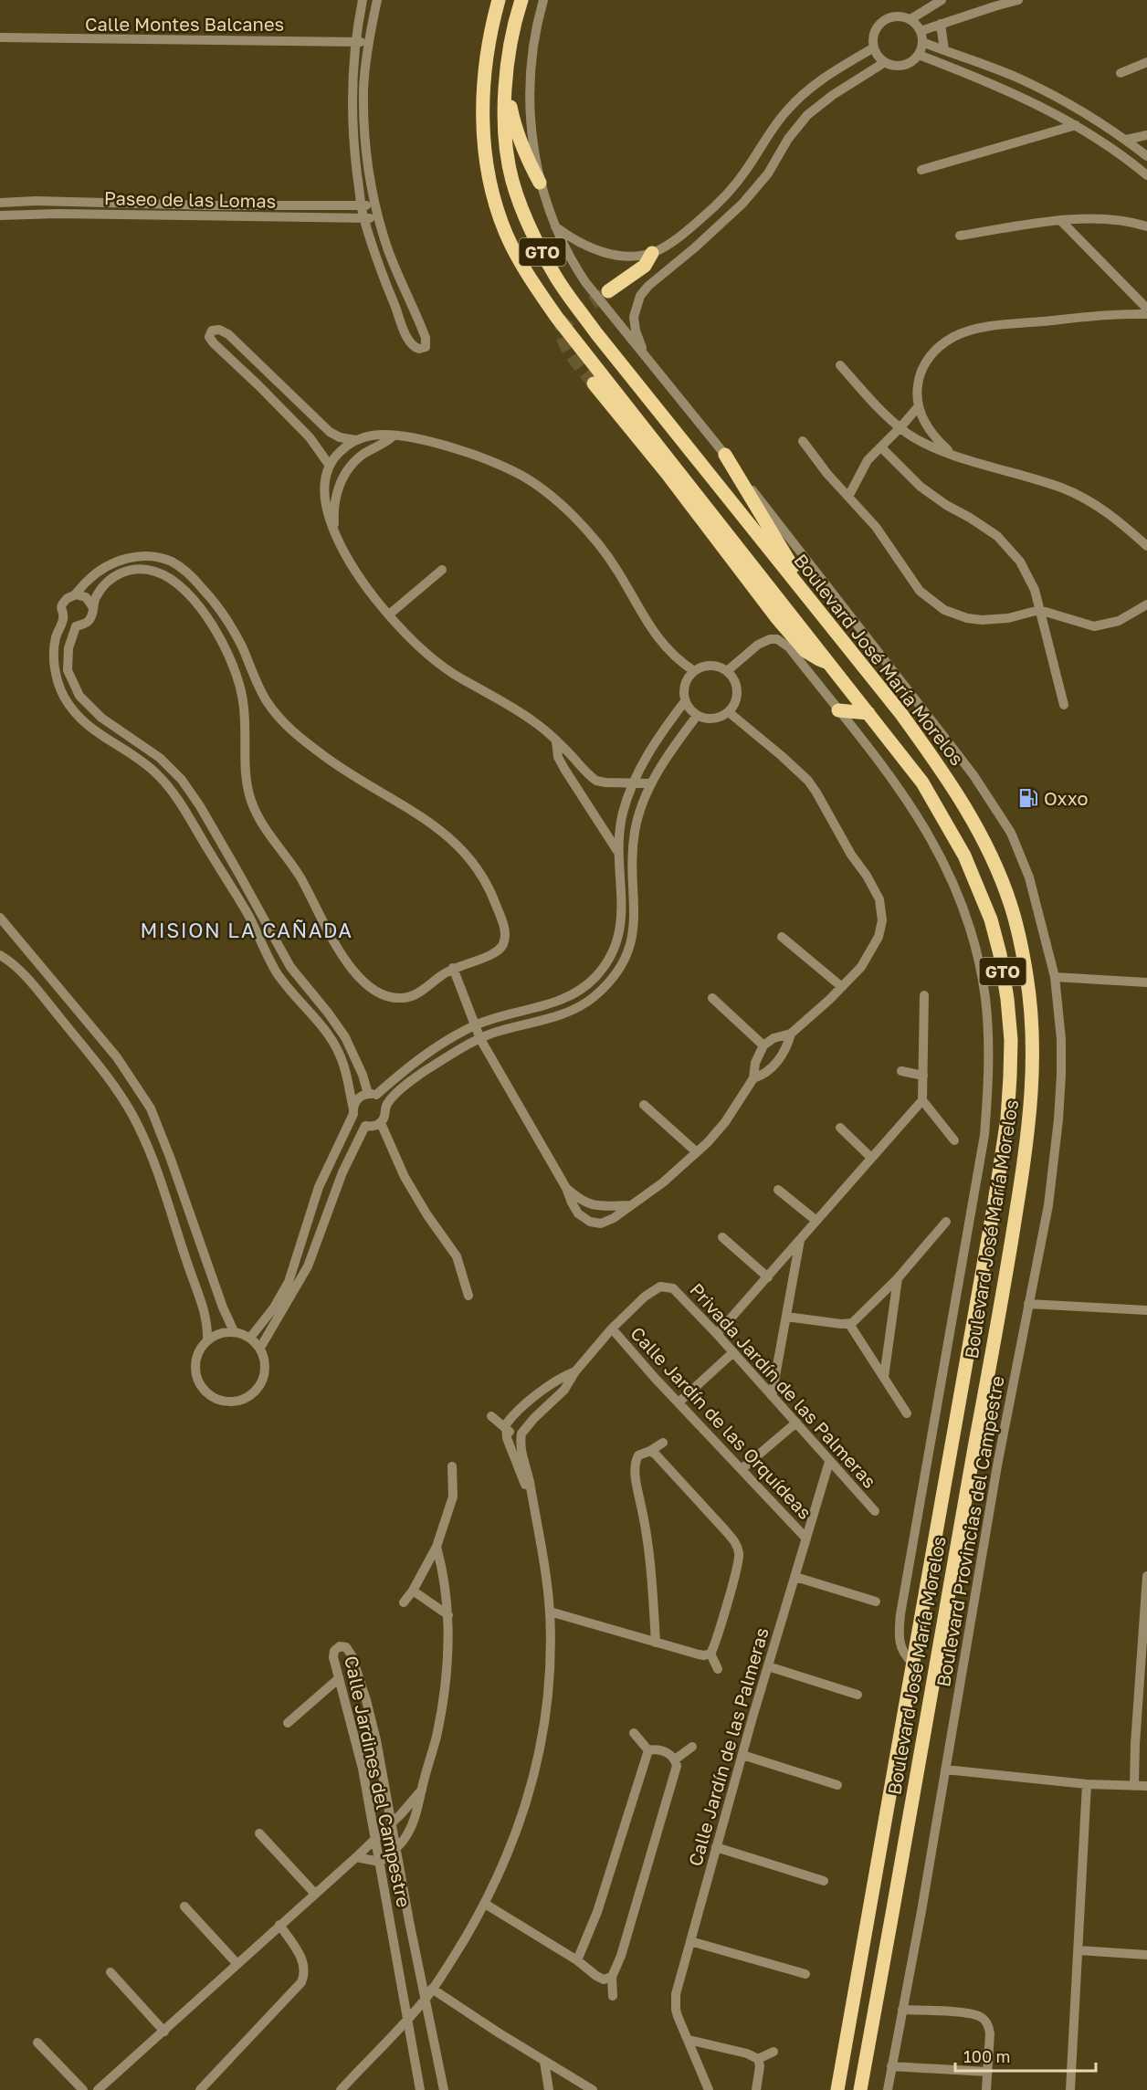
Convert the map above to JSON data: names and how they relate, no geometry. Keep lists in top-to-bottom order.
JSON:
{
  "streets": {
    "main road": ["GTO", "Boulevard José María Morelos"],
    "street": [
      "Calle Montes Balcanes",
      "Paseo de las Lomas",
      "Privada Jardín de las Palmeras",
      "Calle Jardín de las Orquídeas",
      "Boulevard Provincias del Campestre",
      "Calle Jardín de las Palmeras",
      "Calle Jardines del Campestre"
    ]
  },
  "crossings": [
    ["Privada Jardín de las Palmeras", "Calle Jardín de las Orquídeas"],
    ["Privada Jardín de las Palmeras", "Calle Jardín de las Palmeras"],
    ["Calle Jardín de las Orquídeas", "Calle Jardín de las Palmeras"]
  ],
  "districts": ["MISION LA CAÑADA"],
  "places": {
    "fuel station": ["Oxxo"]
  },
  "scale_bar": "100 m"
}
